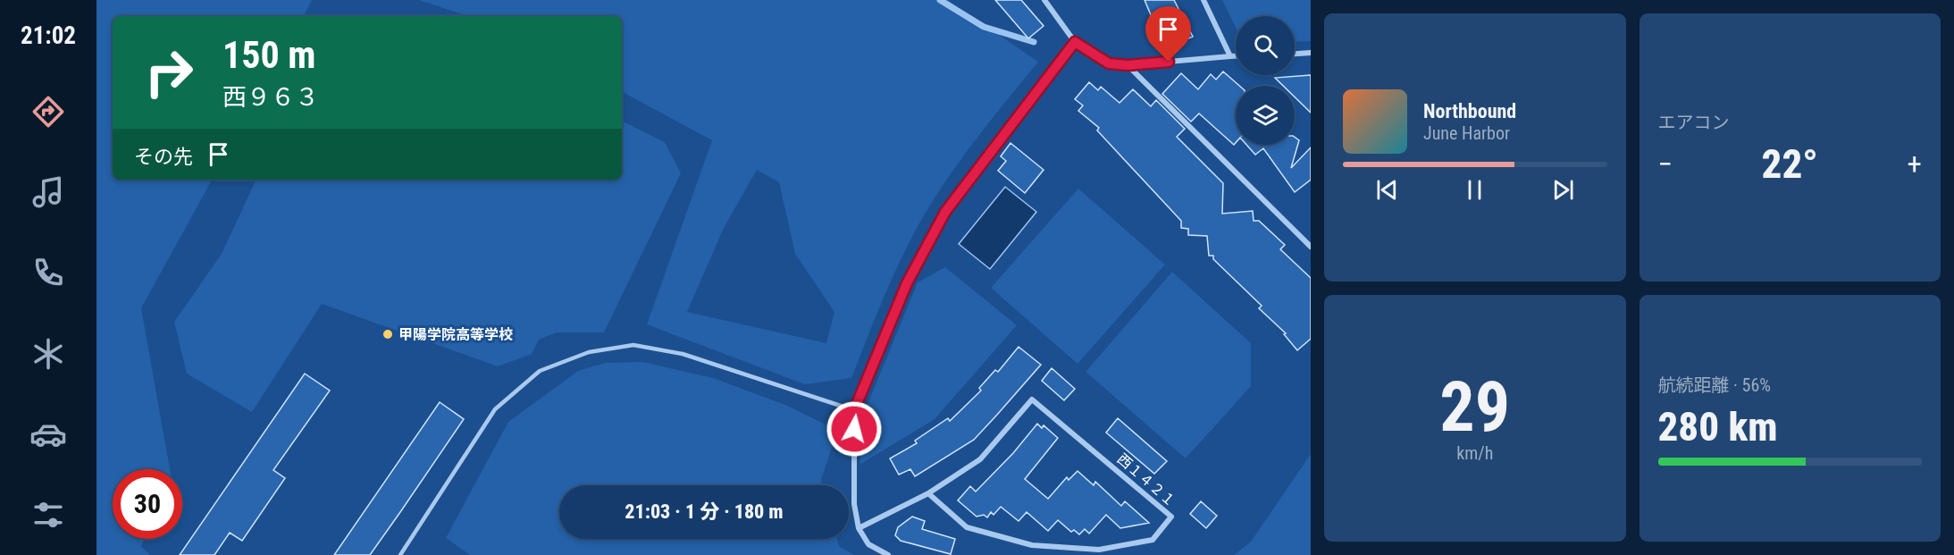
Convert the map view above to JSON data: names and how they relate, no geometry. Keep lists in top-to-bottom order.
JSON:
{
  "streets": {
    "street": ["西１４２１"]
  },
  "places": ["甲陽学院高等学校"],
  "page": {
    "tabs": "21:02",
    "tile": [
      "エアコン",
      ["29", "km/h"],
      ["航続距離 · 56%", "280 km"]
    ],
    "turn": ["150 m", "西９６３"],
    "song": ["Northbound", "June Harbor"],
    "then": "その先",
    "heat": ["−", "22°", "+"],
    "limit": "30",
    "trip": "21:03 · 1 分 · 180 m"
  }
}
